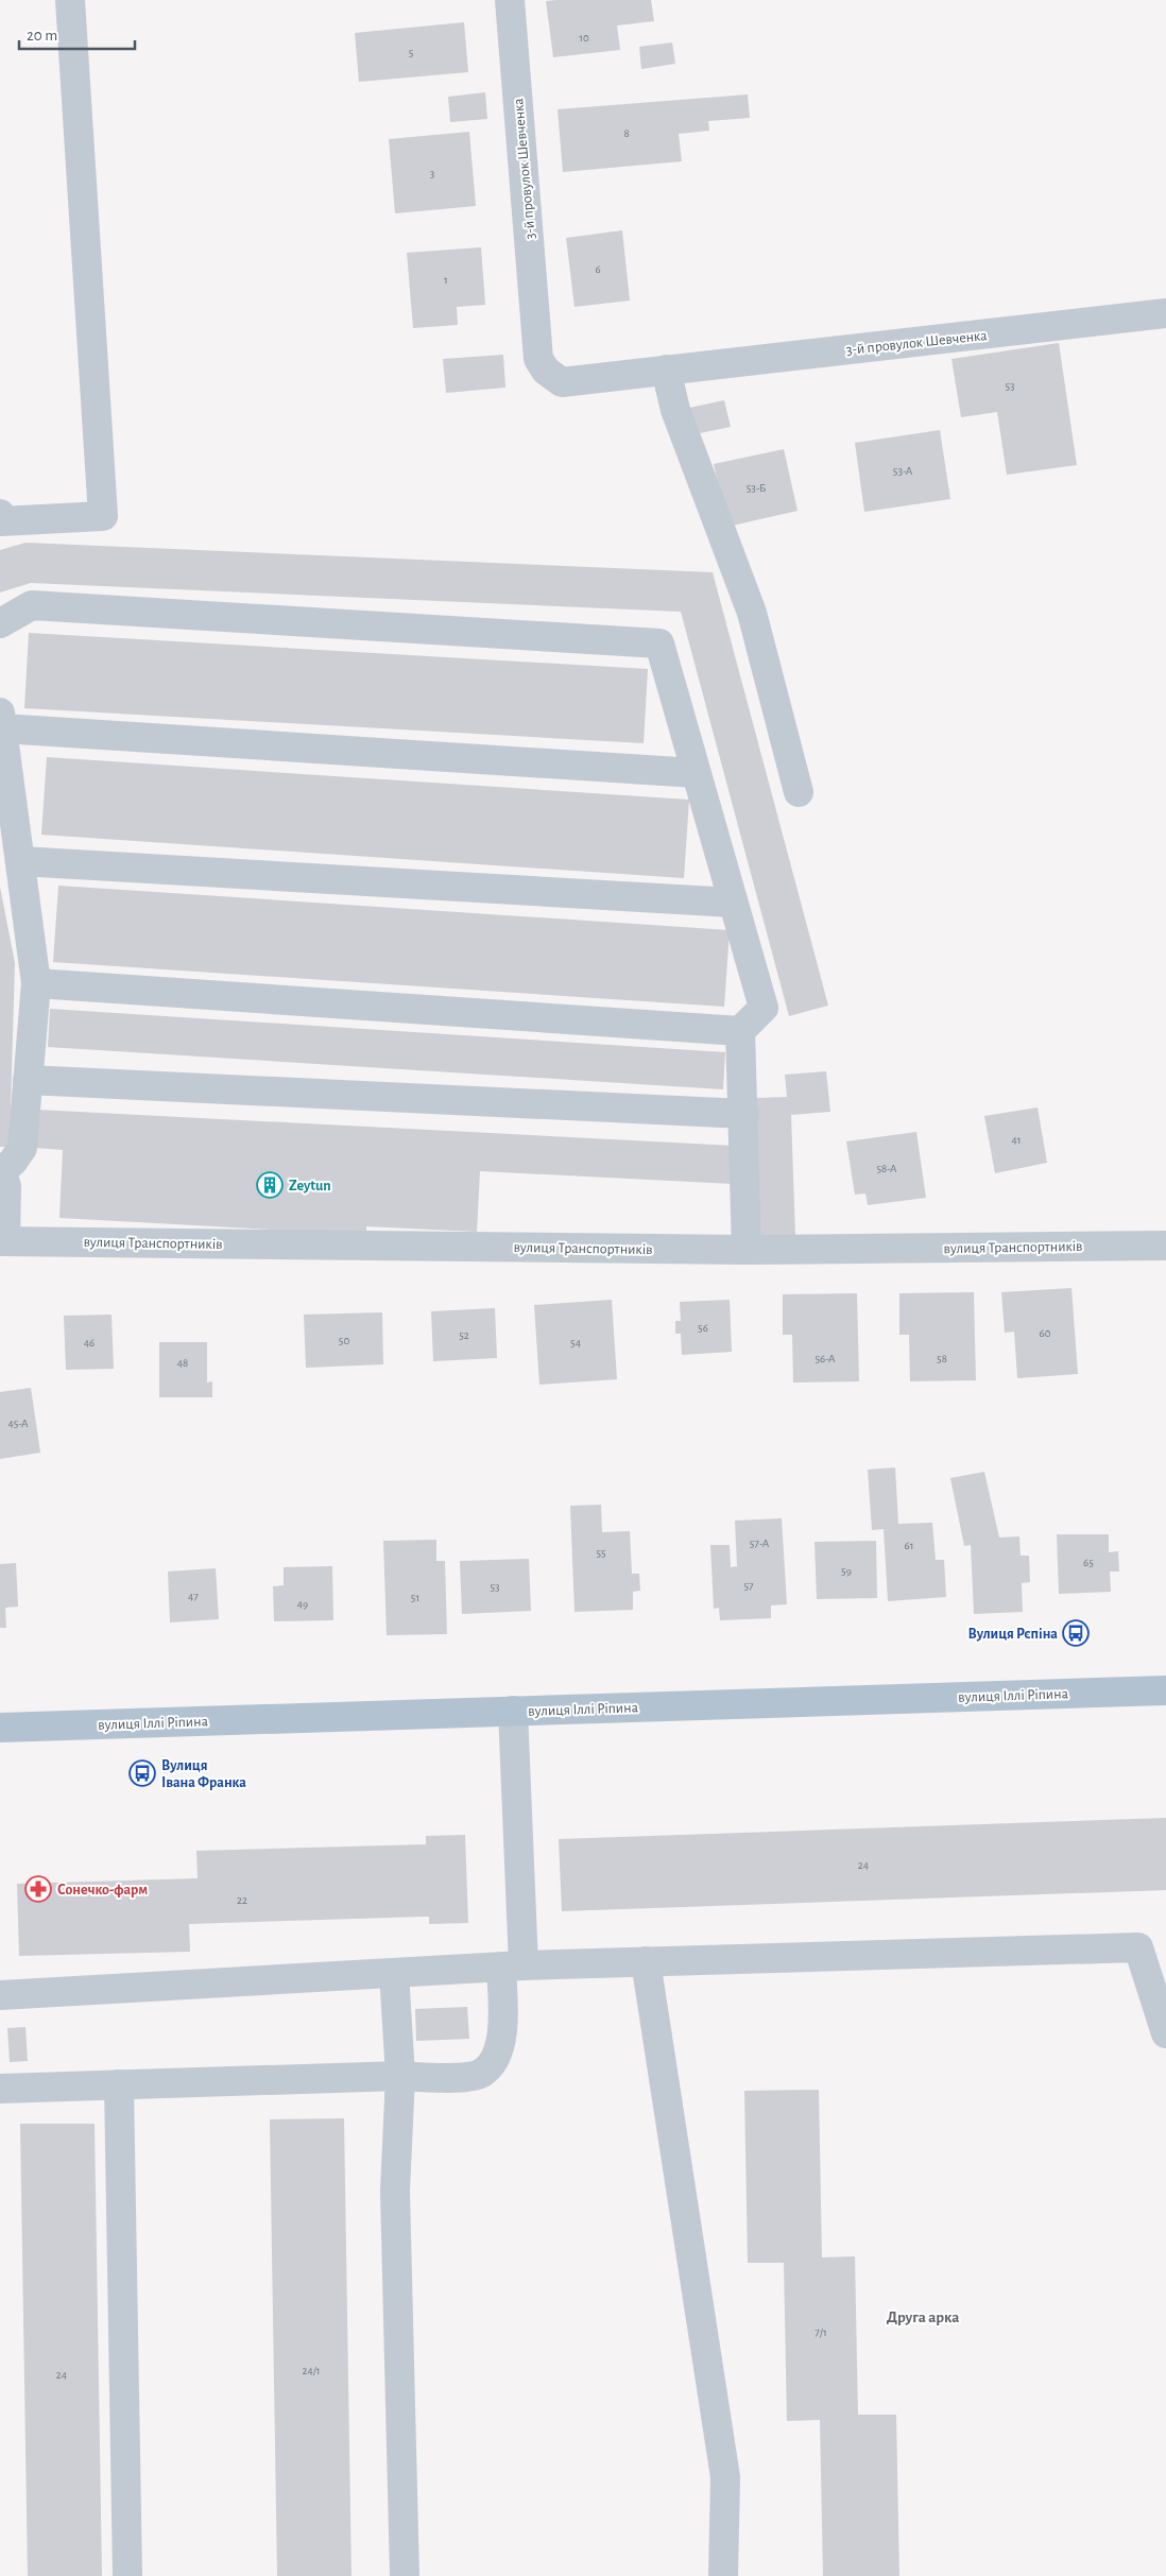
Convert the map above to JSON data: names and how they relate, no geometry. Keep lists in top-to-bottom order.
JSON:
{
  "streets": {
    "main road": ["вулиця Іллі Ріпина"],
    "street": ["3-й провулок Шевченка", "вулиця Транспортників"]
  },
  "districts": ["Друга арка"],
  "places": {
    "building": ["Zeytun"],
    "bus stop": ["Вулиця Рєпіна", "Вулиця Івана Франка"],
    "pharmacy": ["Сонечко-фарм"]
  },
  "house_numbers": [
    "10",
    "5",
    "8",
    "3",
    "6",
    "1",
    "53",
    "53-А",
    "53-Б",
    "41",
    "58-А",
    "56",
    "60",
    "52",
    "50",
    "46",
    "54",
    "56-А",
    "58",
    "48",
    "45-А",
    "57-А",
    "61",
    "55",
    "65",
    "59",
    "57",
    "53",
    "47",
    "51",
    "49",
    "24",
    "22",
    "7/1",
    "24/1",
    "24"
  ],
  "scale_bar": "20 m"
}
